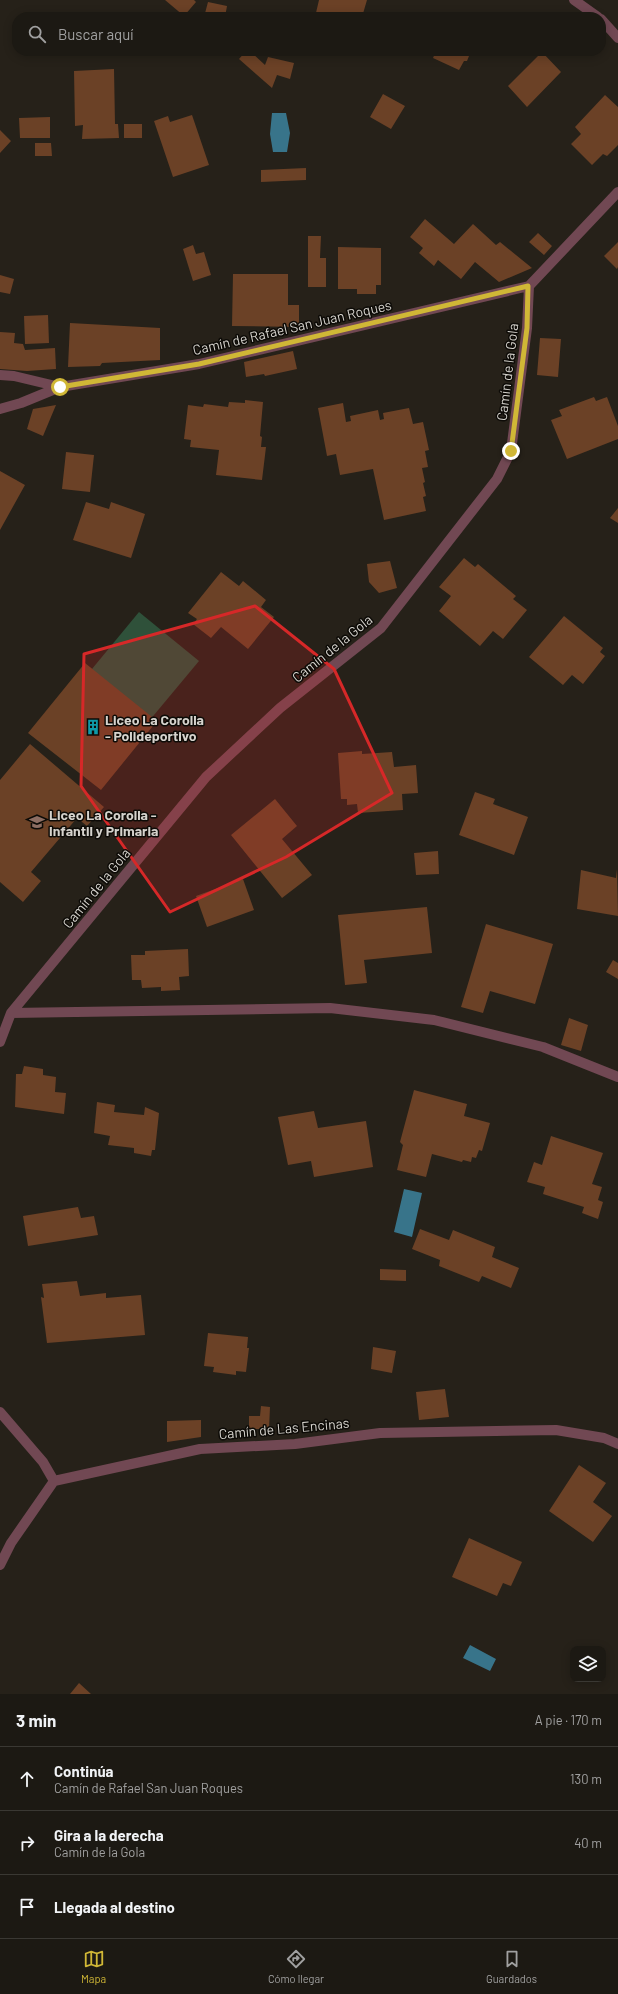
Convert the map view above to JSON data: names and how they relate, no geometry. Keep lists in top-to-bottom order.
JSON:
{
  "streets": {
    "street": ["Camín de Rafael San Juan Roques", "Camín de la Gola", "Camín de Las Encinas"]
  },
  "crossings": [
    ["Camín de Rafael San Juan Roques", "Camín de la Gola"]
  ],
  "places": {
    "building": ["Liceo La Corolla - Polideportivo"],
    "school or university": ["Liceo La Corolla - Infantil y Primaria"]
  },
  "page": {
    "search": "Buscar aquí",
    "heading": ["3 min", "A pie · 170 m"],
    "list": [
      ["Continúa", "Camín de Rafael San Juan Roques", "130 m"],
      ["Gira a la derecha", "Camín de la Gola", "40 m"],
      "Llegada al destino"
    ],
    "nav": ["Mapa", "Cómo llegar", "Guardados"]
  }
}
